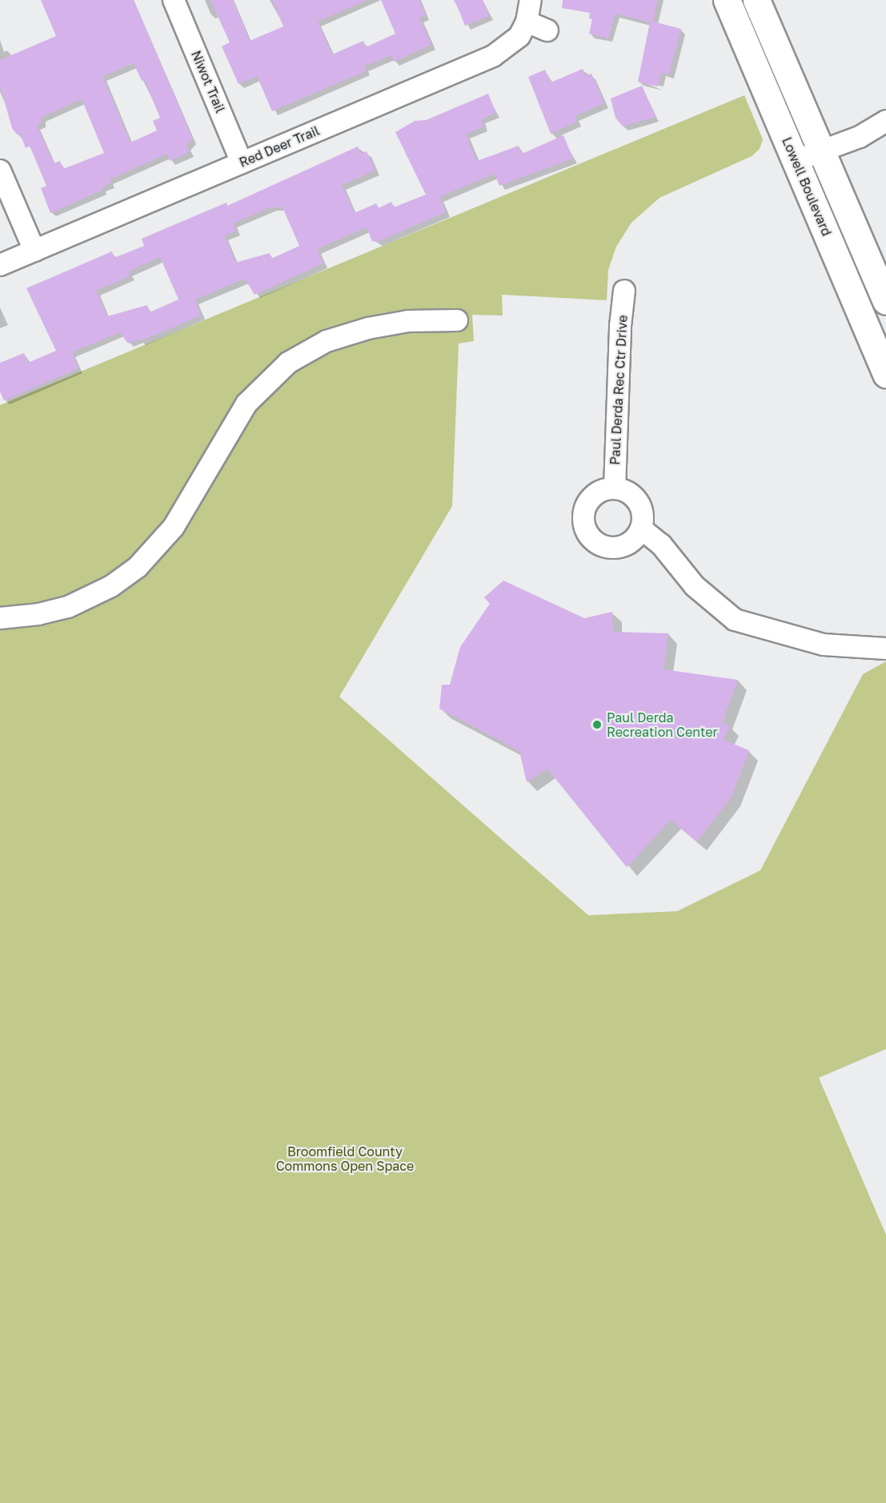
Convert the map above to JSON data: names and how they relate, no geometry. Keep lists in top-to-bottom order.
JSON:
{
  "streets": {
    "main road": ["Lowell Boulevard"],
    "street": ["Niwot Trail", "Red Deer Trail", "Paul Derda Rec Ctr Drive"]
  },
  "crossings": [
    ["Niwot Trail", "Red Deer Trail"]
  ],
  "parks": ["Broomfield County Commons Open Space"],
  "places": ["Paul Derda Recreation Center"]
}
